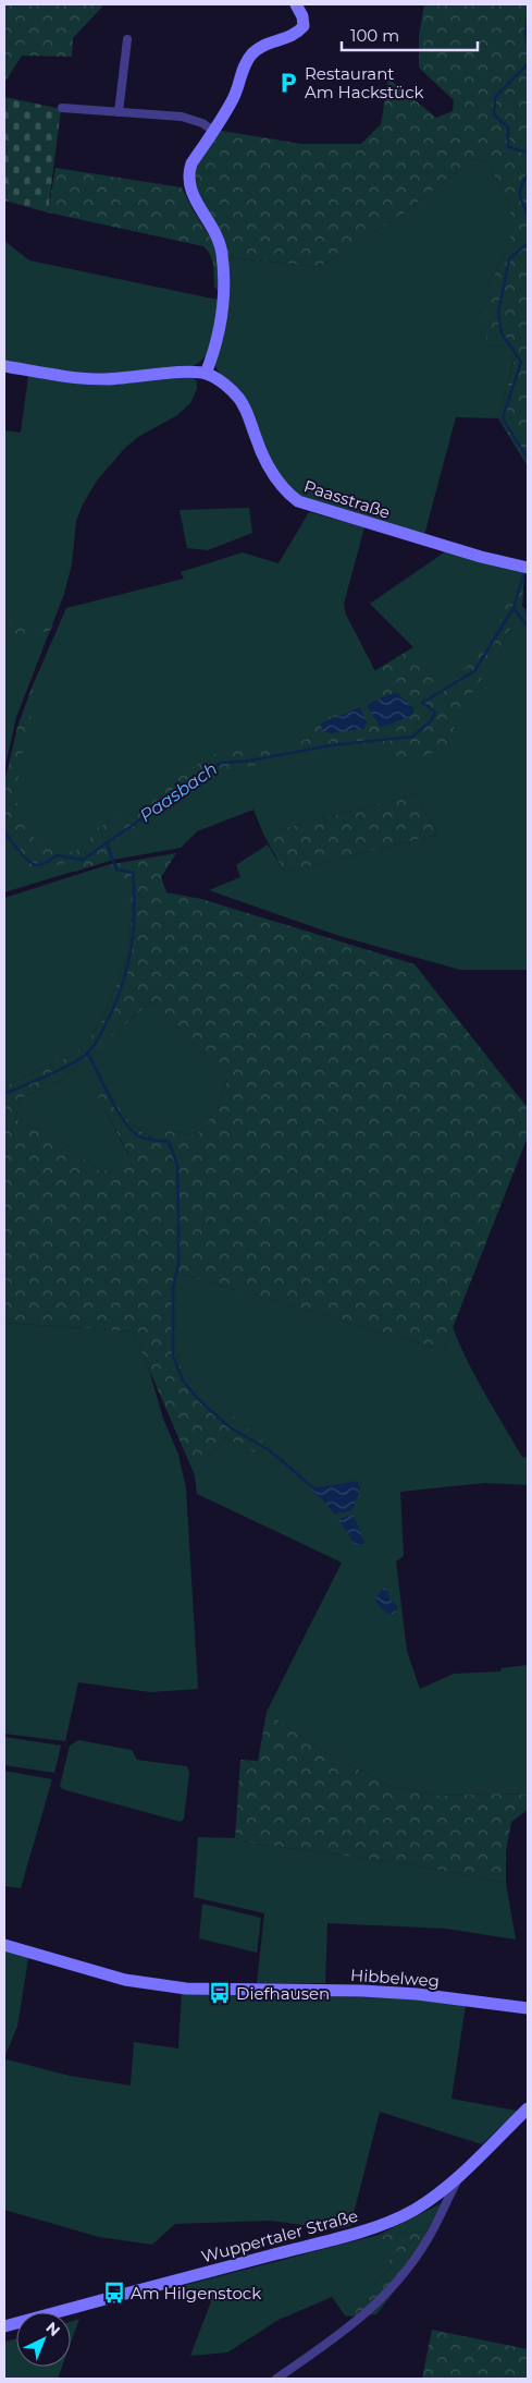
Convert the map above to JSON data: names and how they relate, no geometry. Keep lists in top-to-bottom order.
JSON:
{
  "streets": {
    "street": ["Paasstraße", "Hibbelweg", "Wuppertaler Straße"]
  },
  "water": ["Paasbach"],
  "places": {
    "parking": ["Restaurant Am Hackstück"],
    "bus stop": ["Diefhausen", "Am Hilgenstock"]
  },
  "scale_bar": "100 m",
  "north": "top right"
}
